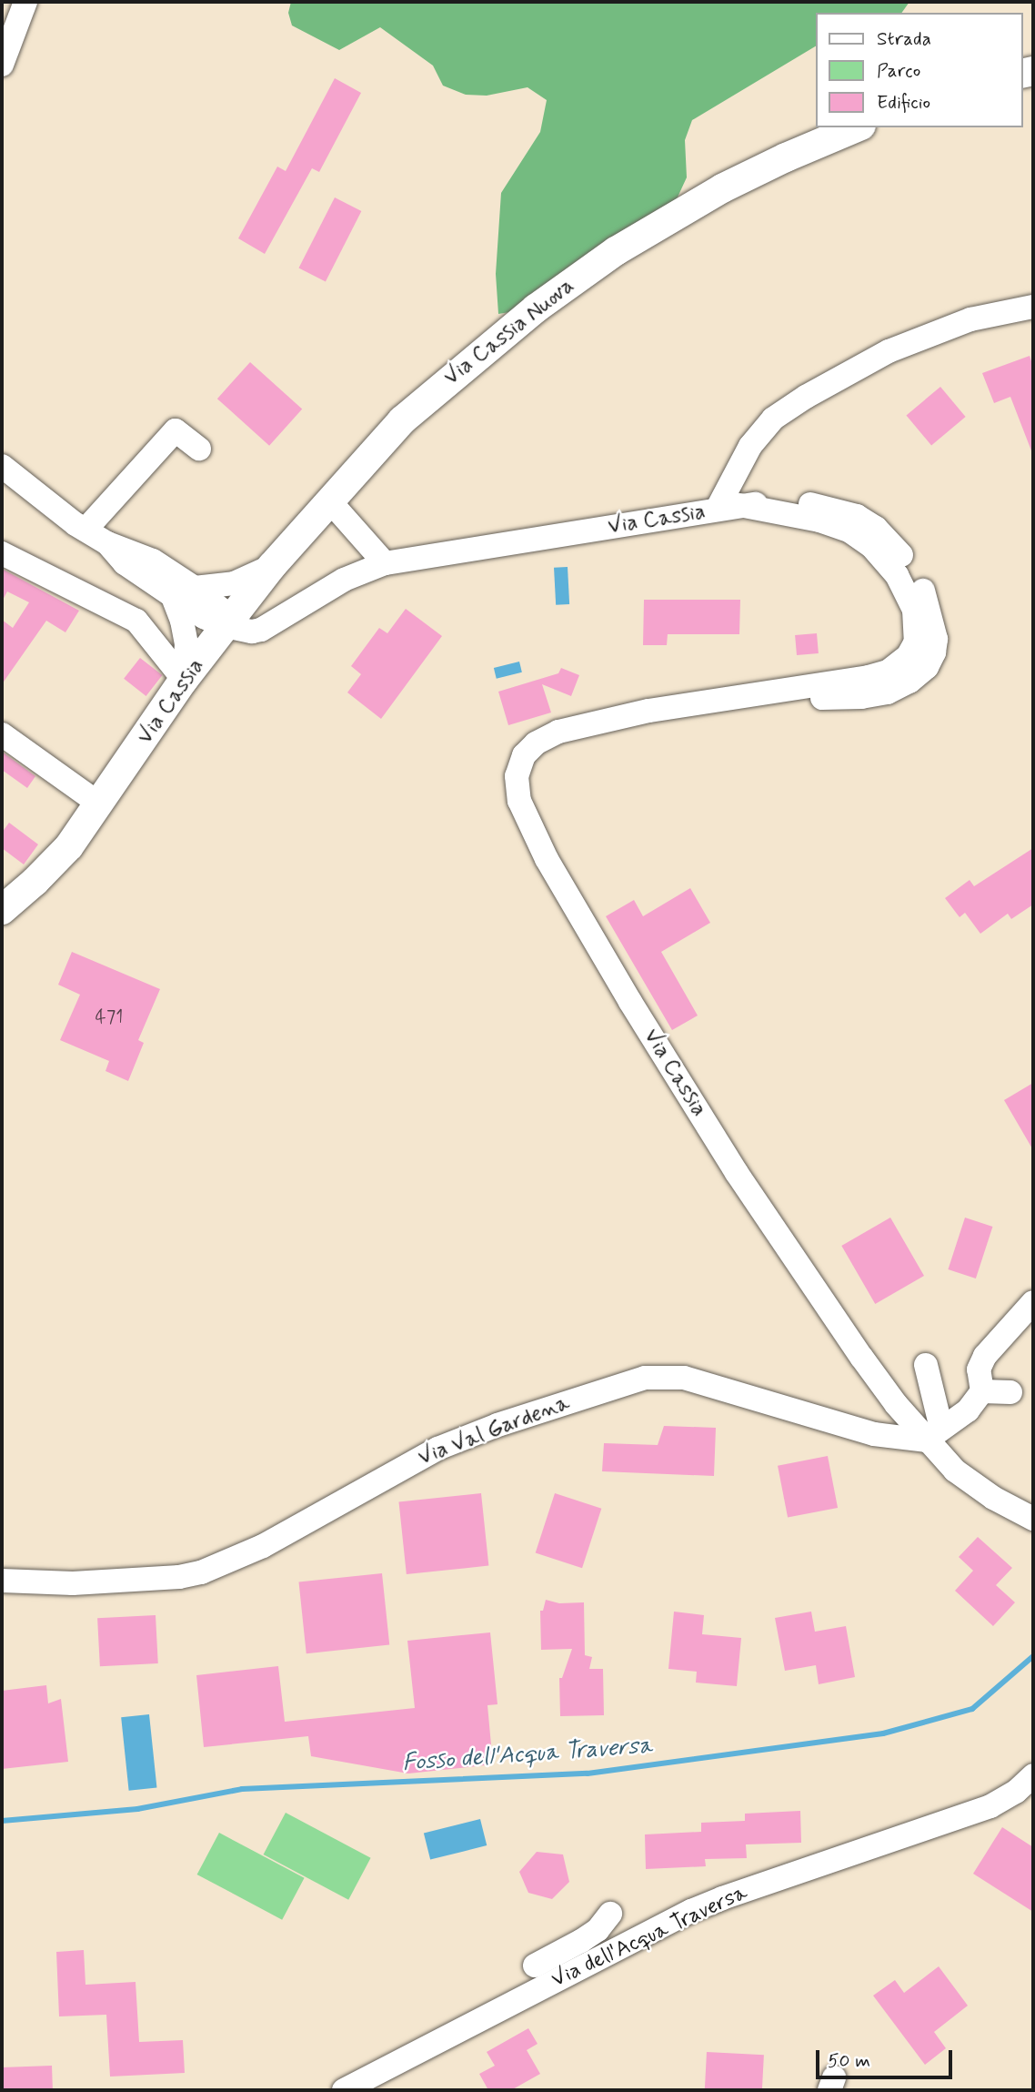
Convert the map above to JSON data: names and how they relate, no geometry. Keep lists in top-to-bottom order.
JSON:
{
  "streets": {
    "main road": ["Via Cassia Nuova", "Via Cassia"],
    "street": ["Via Val Gardena", "Via dell'Acqua Traversa"]
  },
  "crossings": [
    ["Via Cassia Nuova", "Via Cassia"],
    ["Via Cassia", "Via Val Gardena"]
  ],
  "water": ["Fosso dell'Acqua Traversa"],
  "house_numbers": ["471"],
  "legend": ["Strada", "Parco", "Edificio"],
  "scale_bar": "50 m"
}
